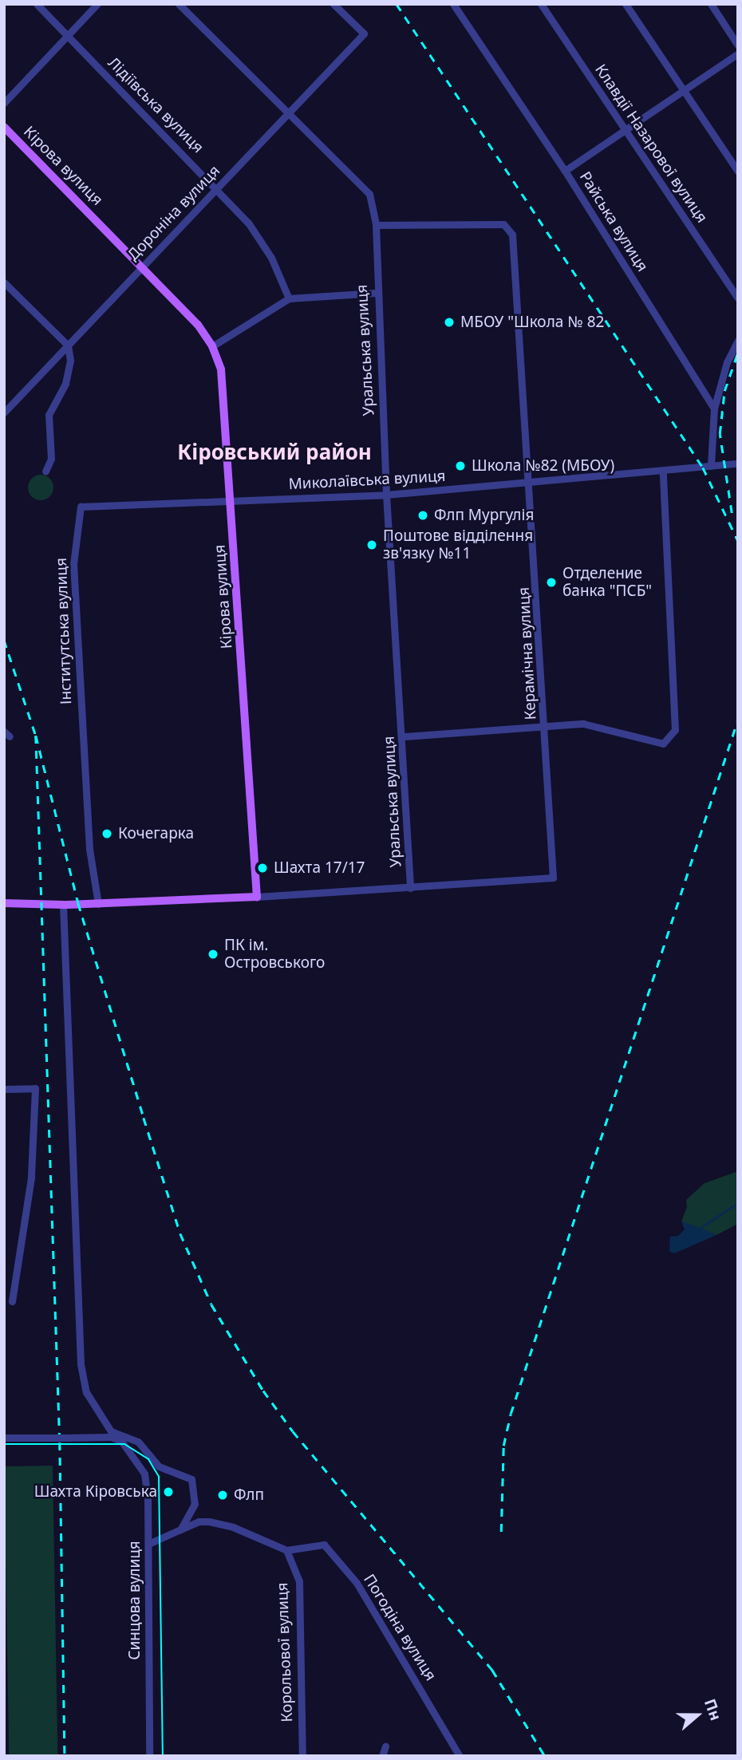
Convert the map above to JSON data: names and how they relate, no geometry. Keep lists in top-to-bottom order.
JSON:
{
  "streets": {
    "main road": ["Кірова вулиця"],
    "street": [
      "Лідіївська вулиця",
      "Клавдії Назарової вулиця",
      "Дороніна вулиця",
      "Райська вулиця",
      "Уральська вулиця",
      "Миколаївська вулиця",
      "Інститутська вулиця",
      "Керамічна вулиця",
      "Синцова вулиця",
      "Погодіна вулиця",
      "Корольової вулиця"
    ]
  },
  "crossings": [
    ["Лідіївська вулиця", "Дороніна вулиця"],
    ["Кірова вулиця", "Дороніна вулиця"],
    ["Кірова вулиця", "Миколаївська вулиця"],
    ["Кірова вулиця", "Інститутська вулиця"],
    ["Дороніна вулиця", "Уральська вулиця"],
    ["Уральська вулиця", "Миколаївська вулиця"],
    ["Уральська вулиця", "Керамічна вулиця"],
    ["Миколаївська вулиця", "Інститутська вулиця"],
    ["Миколаївська вулиця", "Керамічна вулиця"],
    ["Погодіна вулиця", "Корольової вулиця"]
  ],
  "districts": ["Кіровський район"],
  "places": [
    "МБОУ \"Школа № 82",
    "Школа №82 (МБОУ)",
    "Флп Мургулія",
    "Поштове відділення зв'язку №11",
    "Отделение банка \"ПСБ\"",
    "Кочегарка",
    "Шахта 17/17",
    "ПК ім. Островського",
    "Шахта Кіровська",
    "Флп"
  ],
  "north": "right"
}
